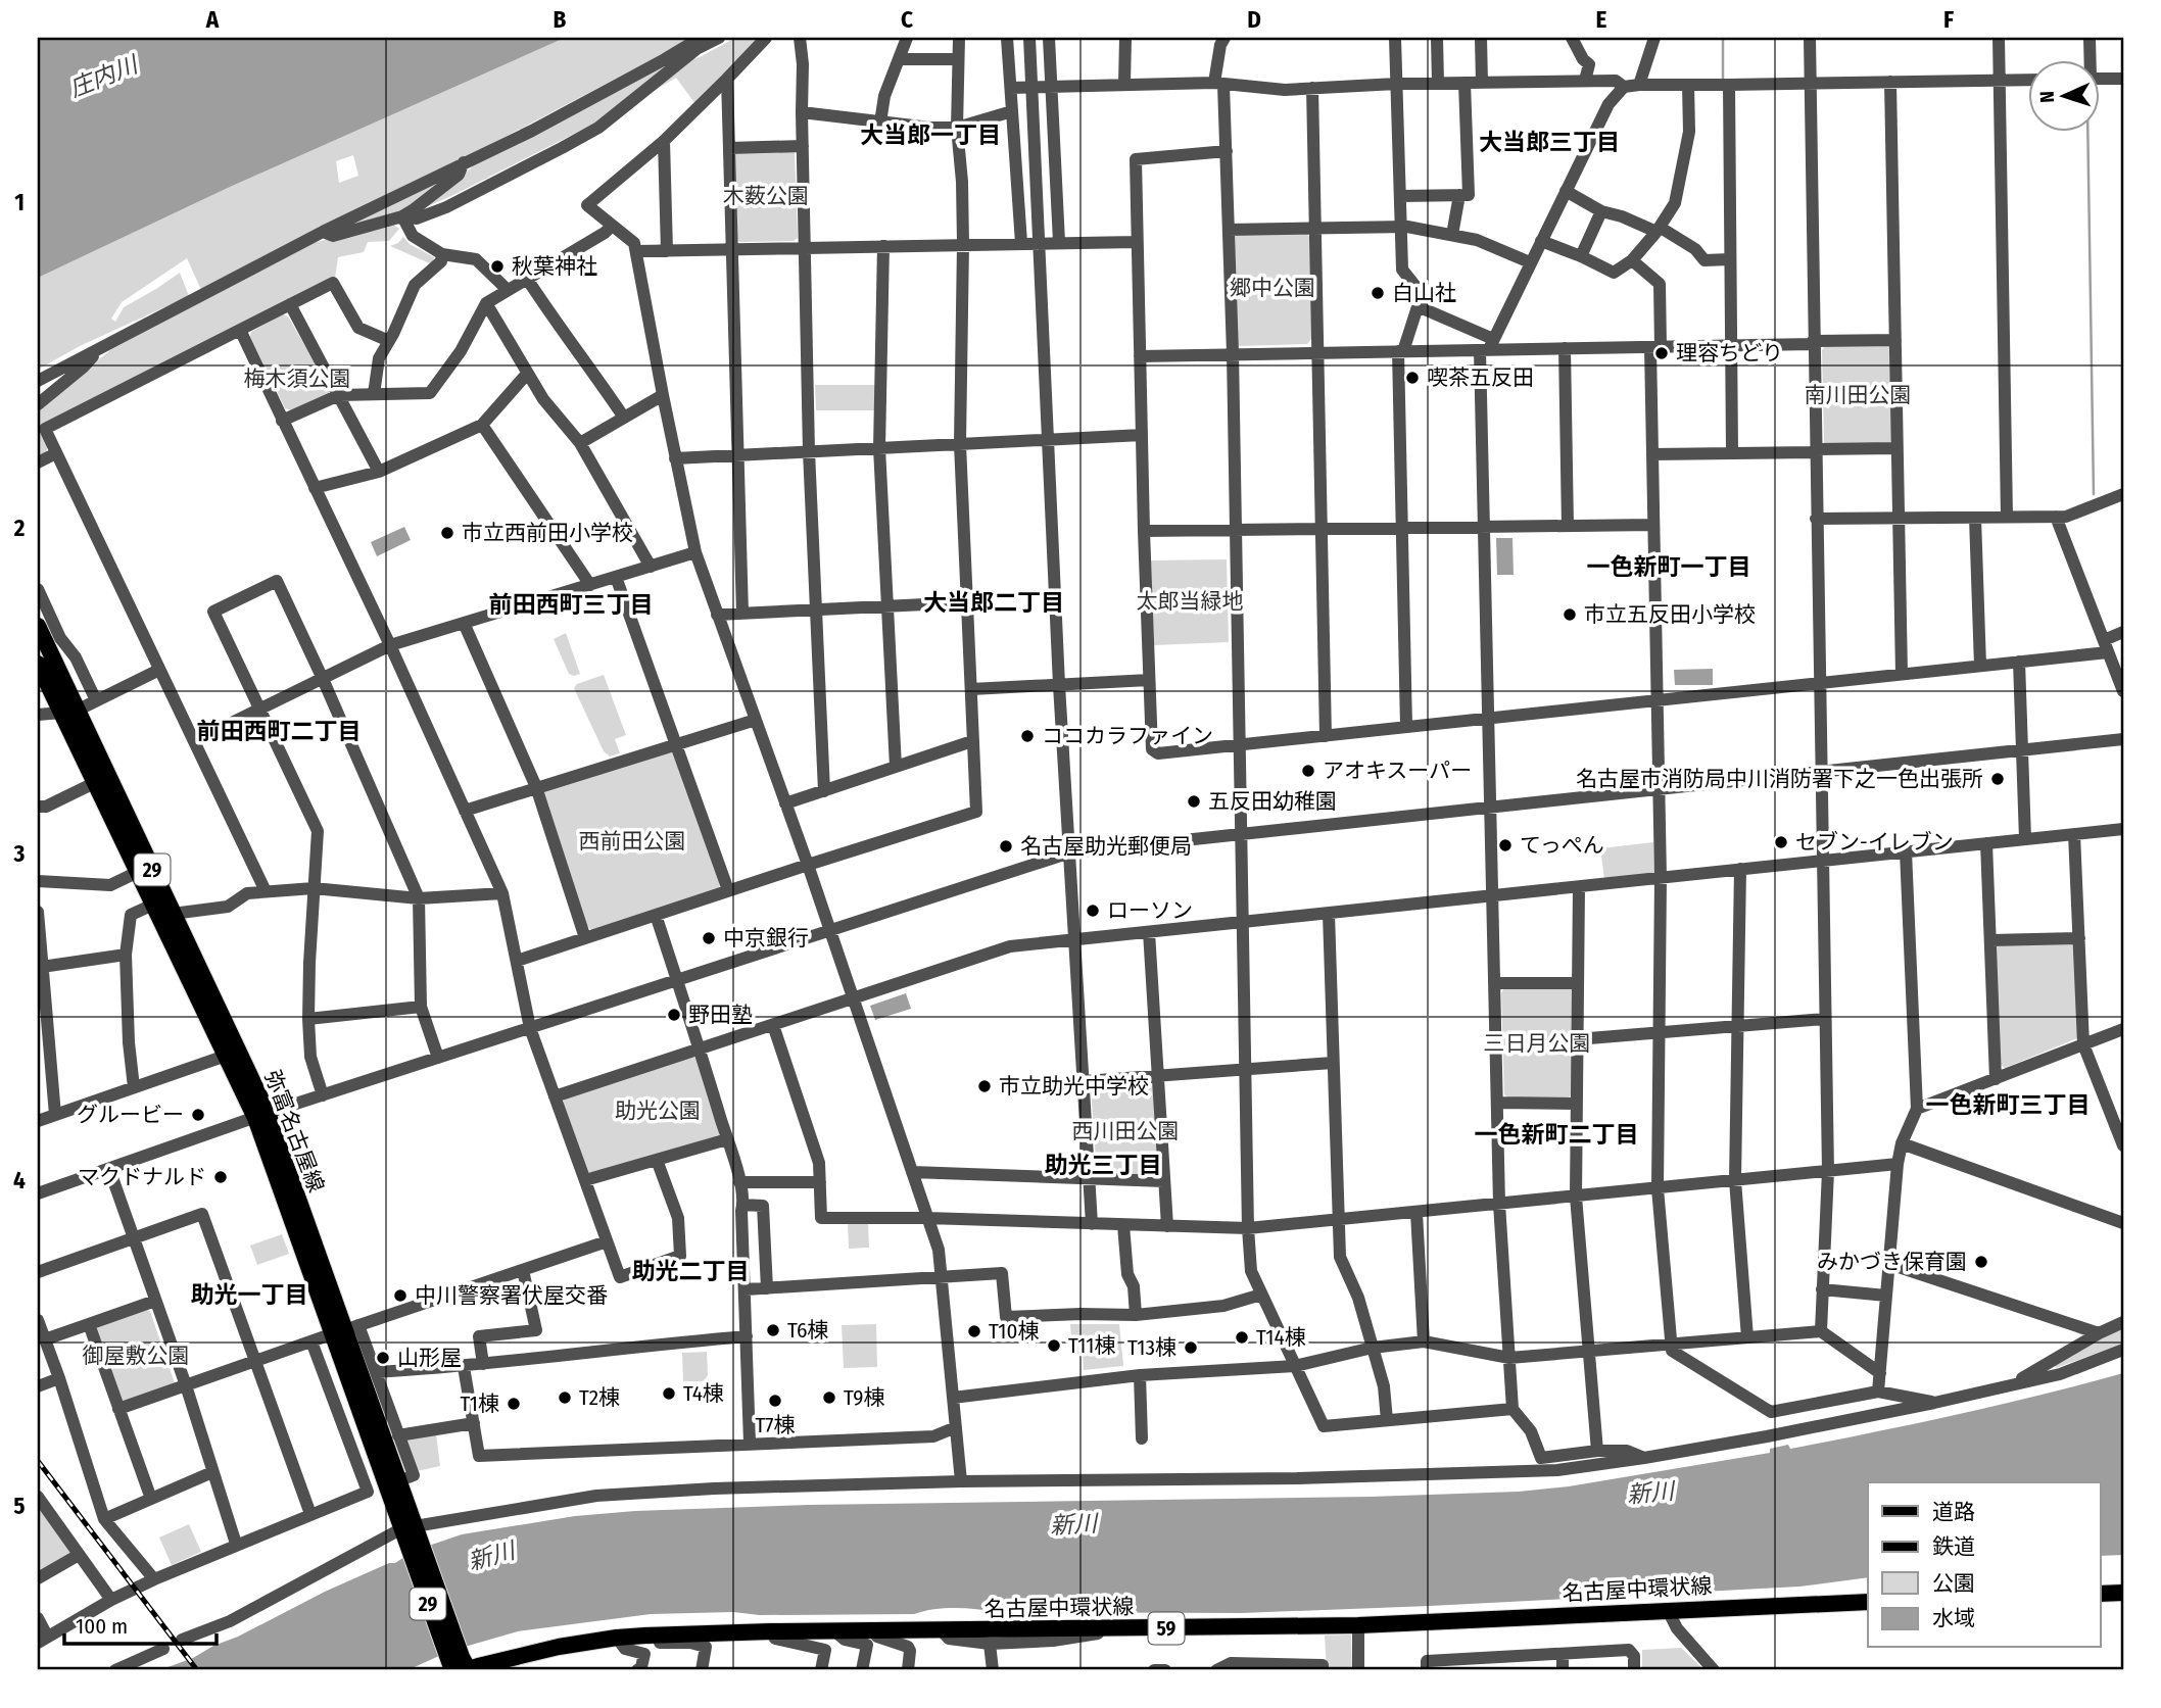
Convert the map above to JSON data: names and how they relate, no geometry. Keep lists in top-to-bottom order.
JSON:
{
  "streets": {
    "main road": [
      "29",
      "弥富名古屋線",
      "名古屋中環状線",
      "59"
    ]
  },
  "crossings": [
    ["弥富名古屋線", "名古屋中環状線"]
  ],
  "districts": [
    "大当郎一丁目",
    "大当郎三丁目",
    "一色新町一丁目",
    "大当郎二丁目",
    "前田西町三丁目",
    "前田西町二丁目",
    "一色新町三丁目",
    "一色新町二丁目",
    "助光三丁目",
    "助光二丁目",
    "助光一丁目"
  ],
  "water": ["庄内川", "新川"],
  "parks": [
    "木薮公園",
    "郷中公園",
    "梅木須公園",
    "南川田公園",
    "太郎当緑地",
    "西前田公園",
    "三日月公園",
    "助光公園",
    "西川田公園",
    "御屋敷公園"
  ],
  "places": [
    "秋葉神社",
    "白山社",
    "理容ちどり",
    "喫茶五反田",
    "市立西前田小学校",
    "市立五反田小学校",
    "ココカラファイン",
    "アオキスーパー",
    "名古屋市消防局中川消防署下之一色出張所",
    "五反田幼稚園",
    "セブン-イレブン",
    "てっぺん",
    "名古屋助光郵便局",
    "ローソン",
    "中京銀行",
    "野田塾",
    "市立助光中学校",
    "グルービー",
    "マクドナルド",
    "みかづき保育園",
    "中川警察署伏屋交番",
    "T6棟",
    "T10棟",
    "T14棟",
    "T11棟",
    "T13棟",
    "山形屋",
    "T4棟",
    "T2棟",
    "T9棟",
    "T7棟",
    "T1棟"
  ],
  "legend": [
    "道路",
    "鉄道",
    "公園",
    "水域"
  ],
  "scale_bar": "100 m",
  "north": "left",
  "grid": {
    "columns": [
      "A",
      "B",
      "C",
      "D",
      "E",
      "F"
    ],
    "rows": [
      "1",
      "2",
      "3",
      "4",
      "5"
    ]
  }
}
